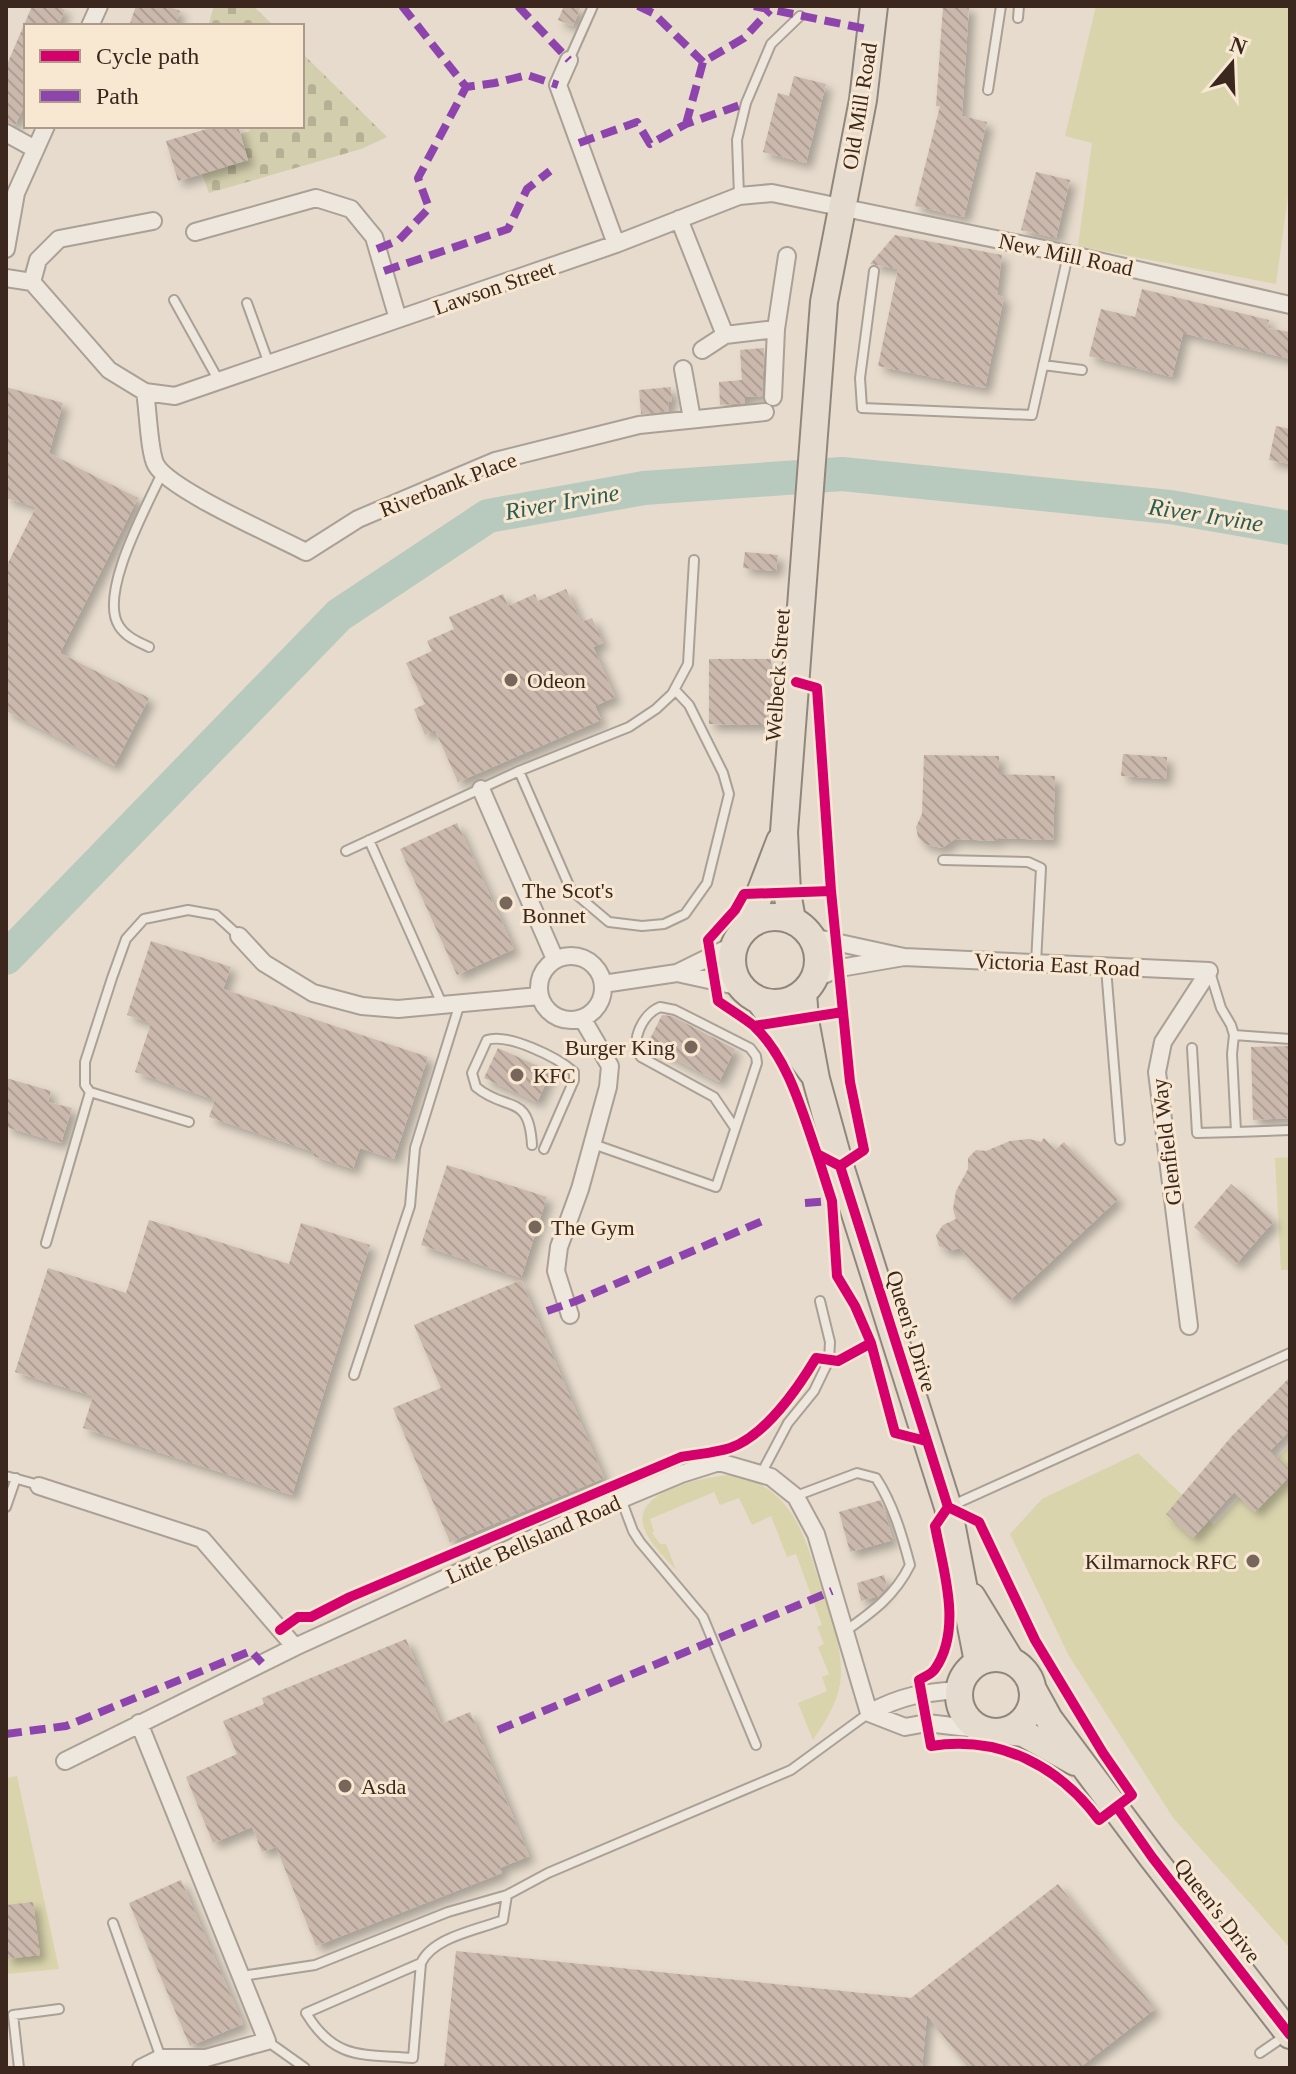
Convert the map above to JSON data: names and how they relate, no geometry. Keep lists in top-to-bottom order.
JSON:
{
  "streets": {
    "main road": ["Old Mill Road", "Welbeck Street", "Queen's Drive"],
    "street": [
      "New Mill Road",
      "Lawson Street",
      "Riverbank Place",
      "Victoria East Road",
      "Glenfield Way",
      "Little Bellsland Road"
    ]
  },
  "crossings": [
    ["Old Mill Road", "New Mill Road"],
    ["Old Mill Road", "Lawson Street"],
    ["Old Mill Road", "Welbeck Street"],
    ["New Mill Road", "Lawson Street"],
    ["New Mill Road", "Welbeck Street"],
    ["Lawson Street", "Welbeck Street"],
    ["Welbeck Street", "Victoria East Road"],
    ["Welbeck Street", "Queen's Drive"],
    ["Victoria East Road", "Glenfield Way"],
    ["Victoria East Road", "Queen's Drive"]
  ],
  "water": ["River Irvine"],
  "places": [
    "Odeon",
    "The Scot's Bonnet",
    "Burger King",
    "KFC",
    "The Gym",
    "Kilmarnock RFC",
    "Asda"
  ],
  "legend": ["Cycle path", "Path"],
  "north": "top"
}
